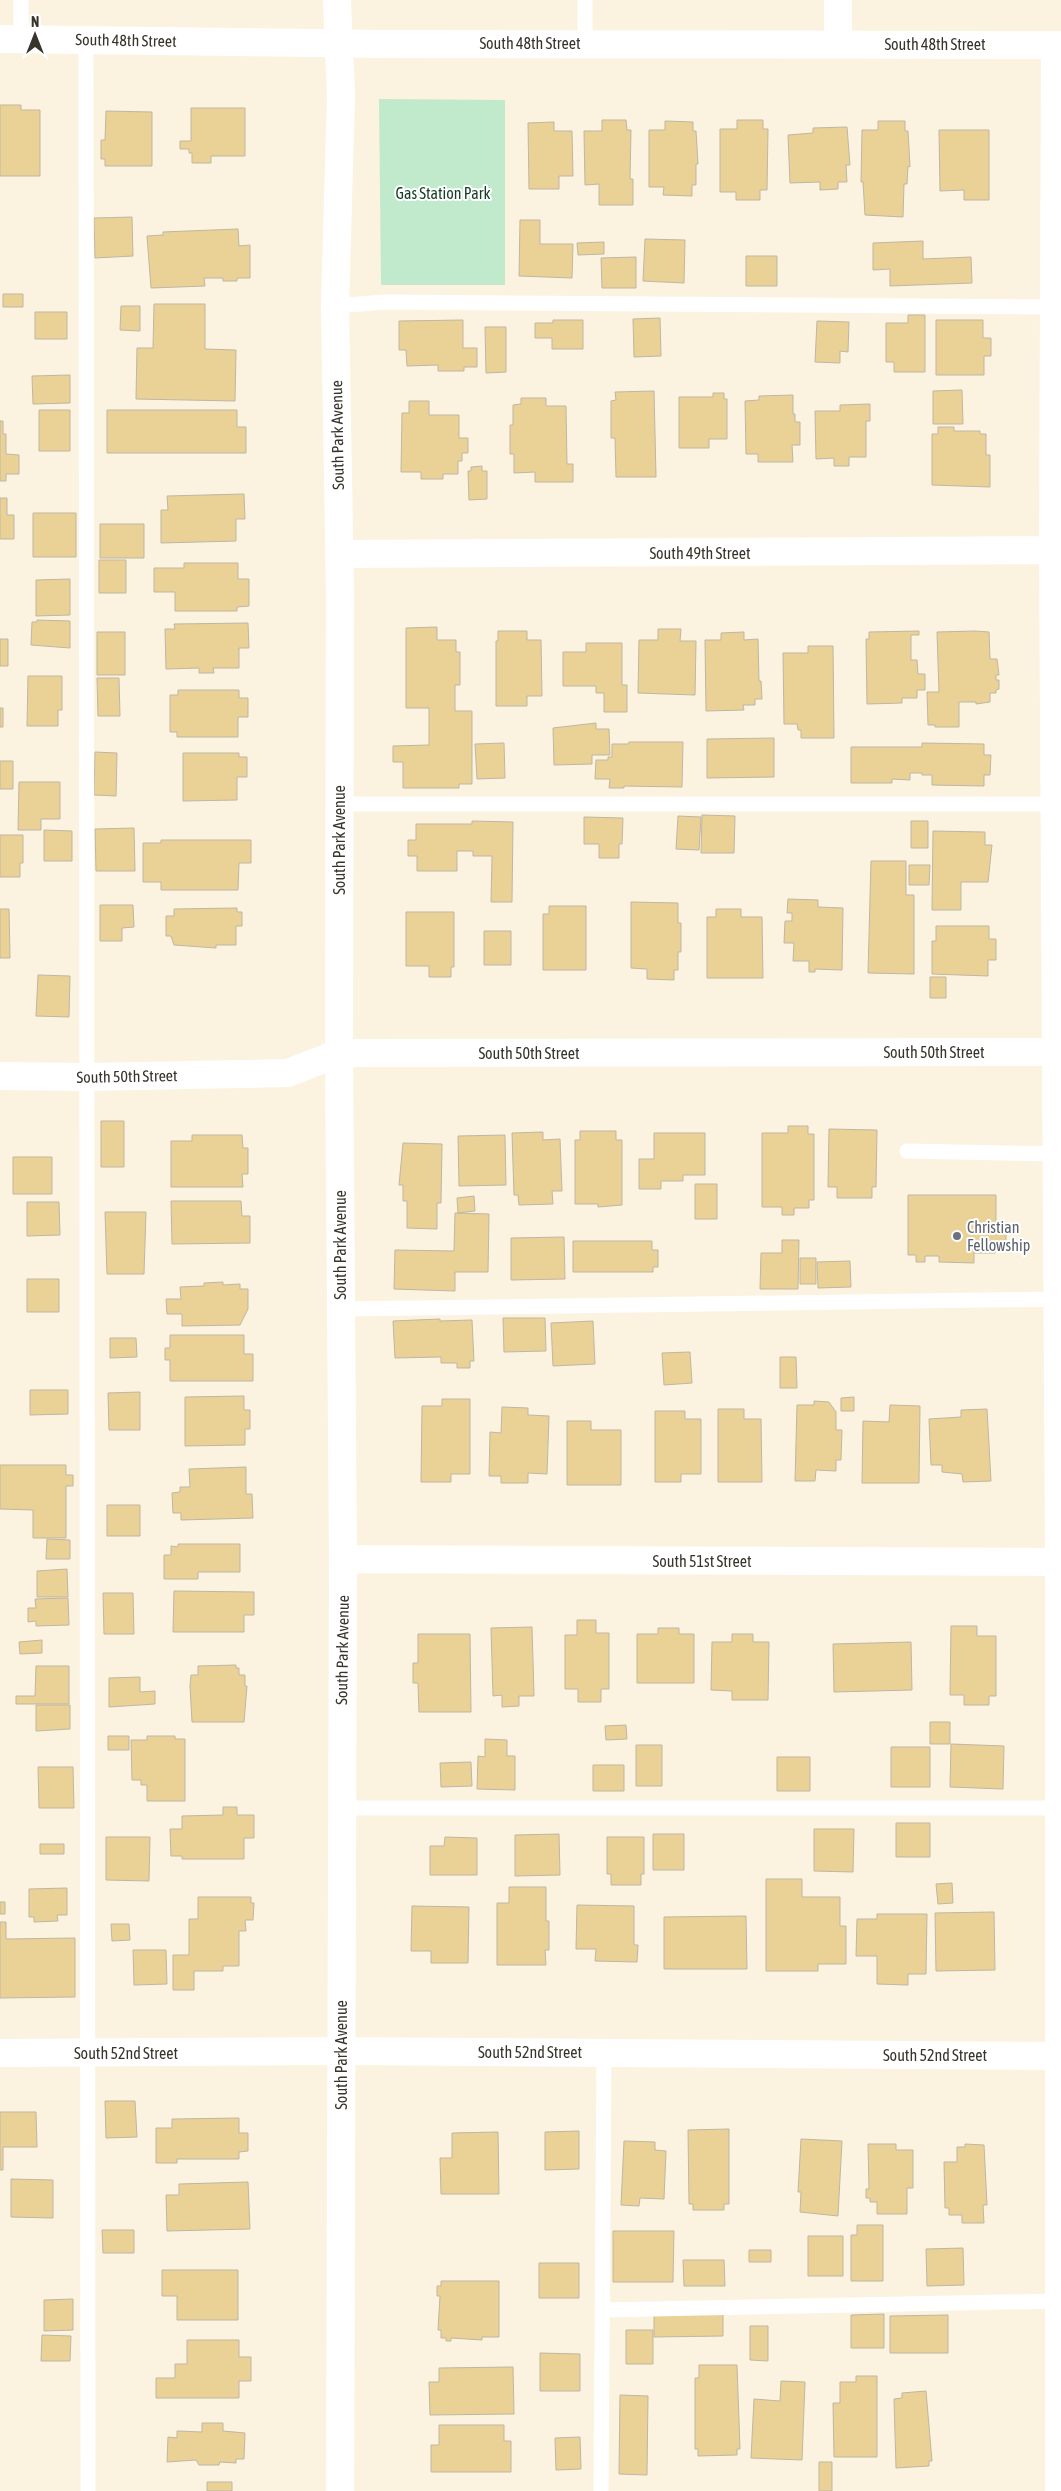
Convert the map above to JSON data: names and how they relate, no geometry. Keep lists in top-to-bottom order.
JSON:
{
  "streets": {
    "street": [
      "South 48th Street",
      "South Park Avenue",
      "South 49th Street",
      "South 50th Street",
      "South 51st Street",
      "South 52nd Street"
    ]
  },
  "crossings": [
    ["South 48th Street", "South Park Avenue"],
    ["South Park Avenue", "South 49th Street"],
    ["South Park Avenue", "South 50th Street"],
    ["South Park Avenue", "South 51st Street"],
    ["South Park Avenue", "South 52nd Street"]
  ],
  "parks": ["Gas Station Park"],
  "places": ["Christian Fellowship"],
  "north": "top"
}
